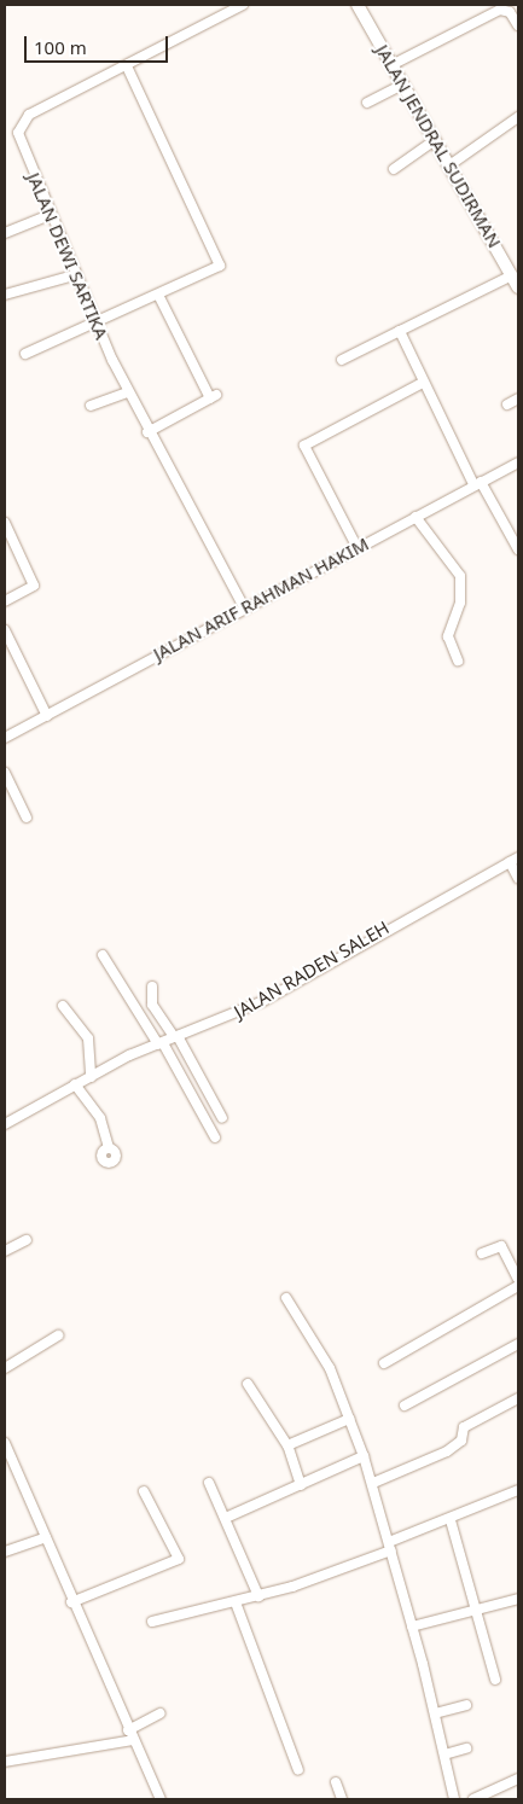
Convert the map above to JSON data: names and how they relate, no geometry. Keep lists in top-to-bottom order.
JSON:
{
  "streets": {
    "street": [
      "JALAN JENDRAL SUDIRMAN",
      "JALAN DEWI SARTIKA",
      "JALAN ARIF RAHMAN HAKIM",
      "JALAN RADEN SALEH"
    ]
  },
  "crossings": [
    ["JALAN DEWI SARTIKA", "JALAN ARIF RAHMAN HAKIM"]
  ],
  "scale_bar": "100 m"
}
